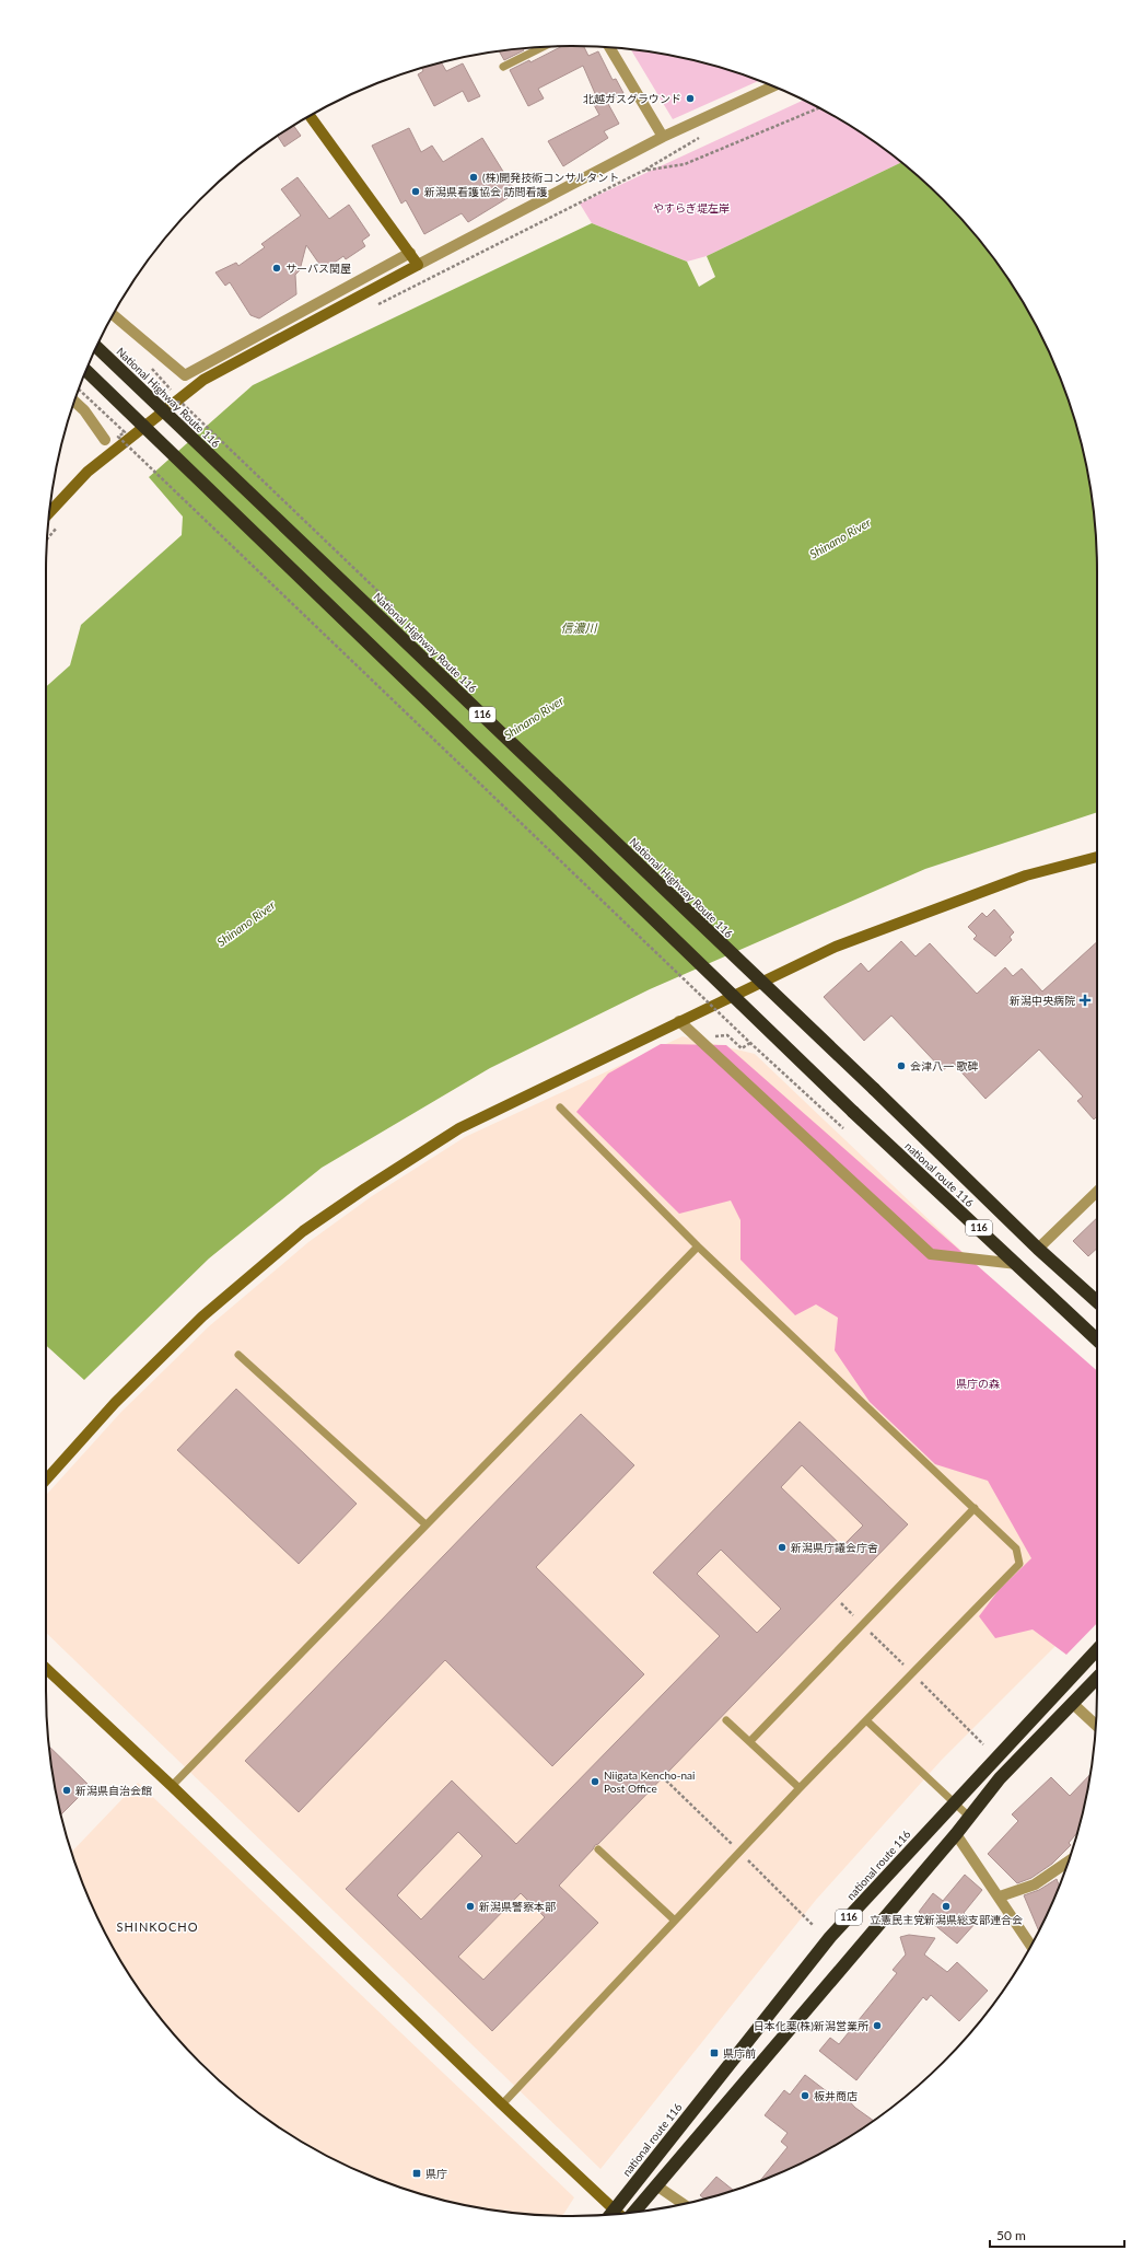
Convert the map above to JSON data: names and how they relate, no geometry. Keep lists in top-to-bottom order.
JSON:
{
  "streets": {
    "highway": ["National Highway Route 116", "116", "national route 116"]
  },
  "crossings": [
    ["National Highway Route 116", "national route 116"]
  ],
  "districts": ["SHINKOCHO"],
  "water": ["Shinano River", "信濃川"],
  "parks": ["やすらぎ堤左岸", "県庁の森"],
  "places": {
    "other": [
      "北越ガスグラウンド",
      "(株)開発技術コンサルタント",
      "新潟県看護協会 訪問看護",
      "サーパス関屋",
      "会津八一 歌碑",
      "新潟県庁議会庁舎",
      "Niigata Kencho-nai Post Office",
      "新潟県自治会館",
      "新潟県警察本部",
      "立憲民主党新潟県総支部連合会",
      "日本化薬(株)新潟営業所",
      "板井商店"
    ],
    "health": ["新潟中央病院"],
    "transit": ["県庁前", "県庁"]
  },
  "scale_bar": "50 m"
}
